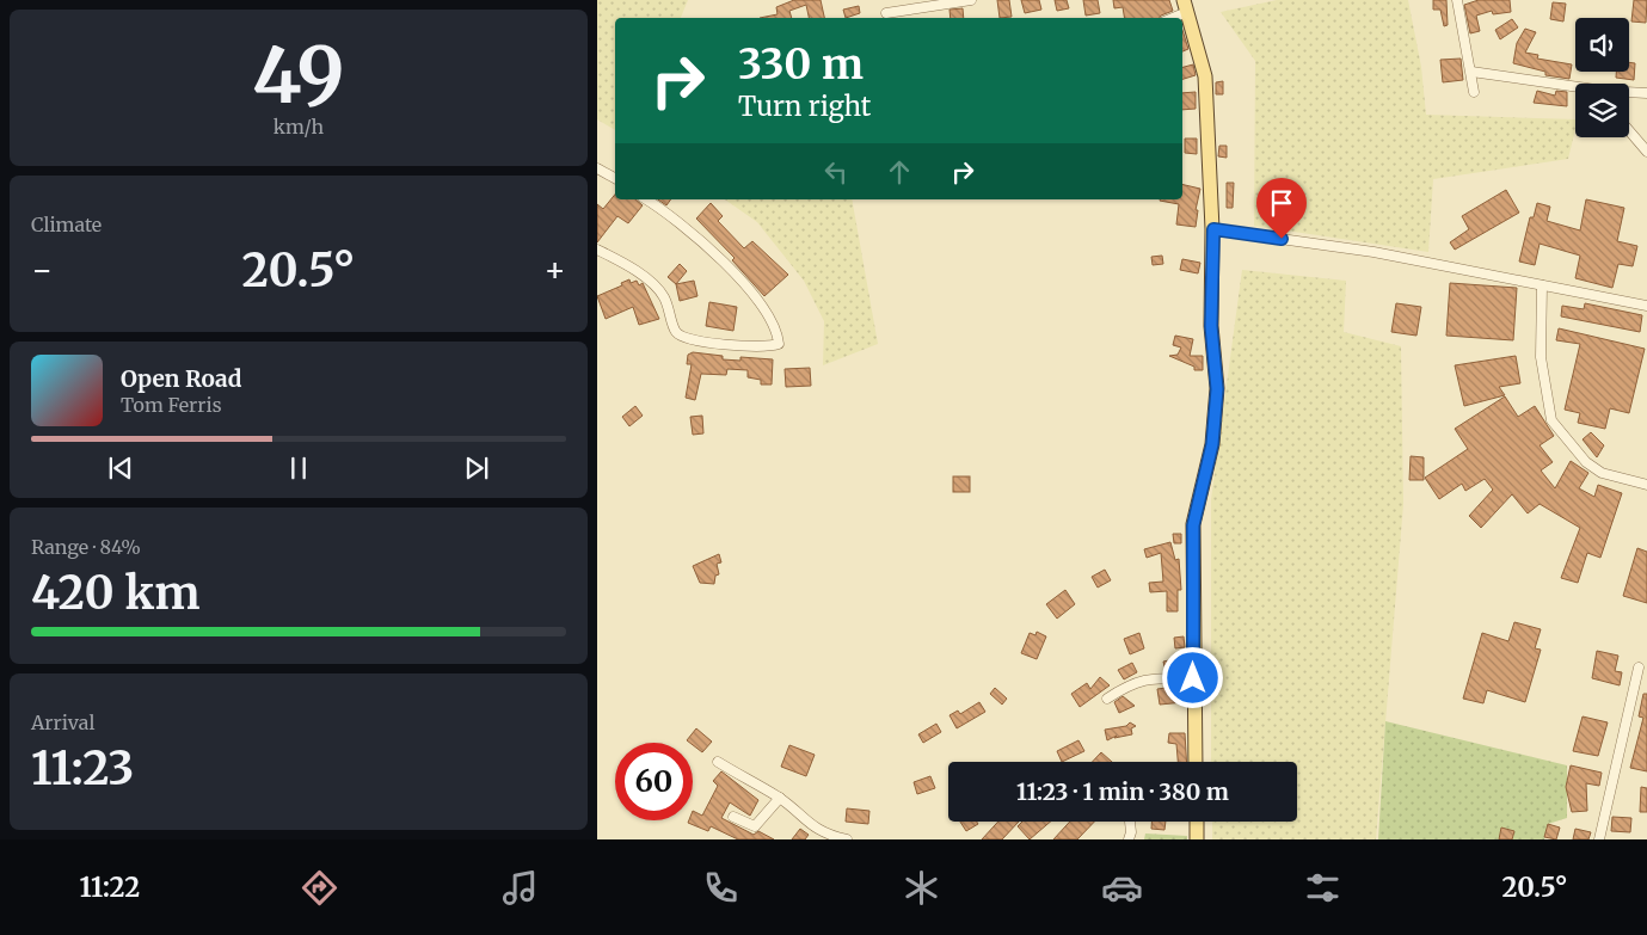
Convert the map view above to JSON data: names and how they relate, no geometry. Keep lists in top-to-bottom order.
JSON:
{
  "page": {
    "tile": [
      ["49", "km/h"],
      "Climate",
      ["Range · 84%", "420 km"],
      ["Arrival", "11:23"]
    ],
    "turn": ["330 m", "Turn right"],
    "heat": ["−", "20.5°", "+"],
    "song": ["Open Road", "Tom Ferris"],
    "limit": "60",
    "trip": "11:23 · 1 min · 380 m",
    "tabs": ["11:22", "20.5°"]
  }
}
